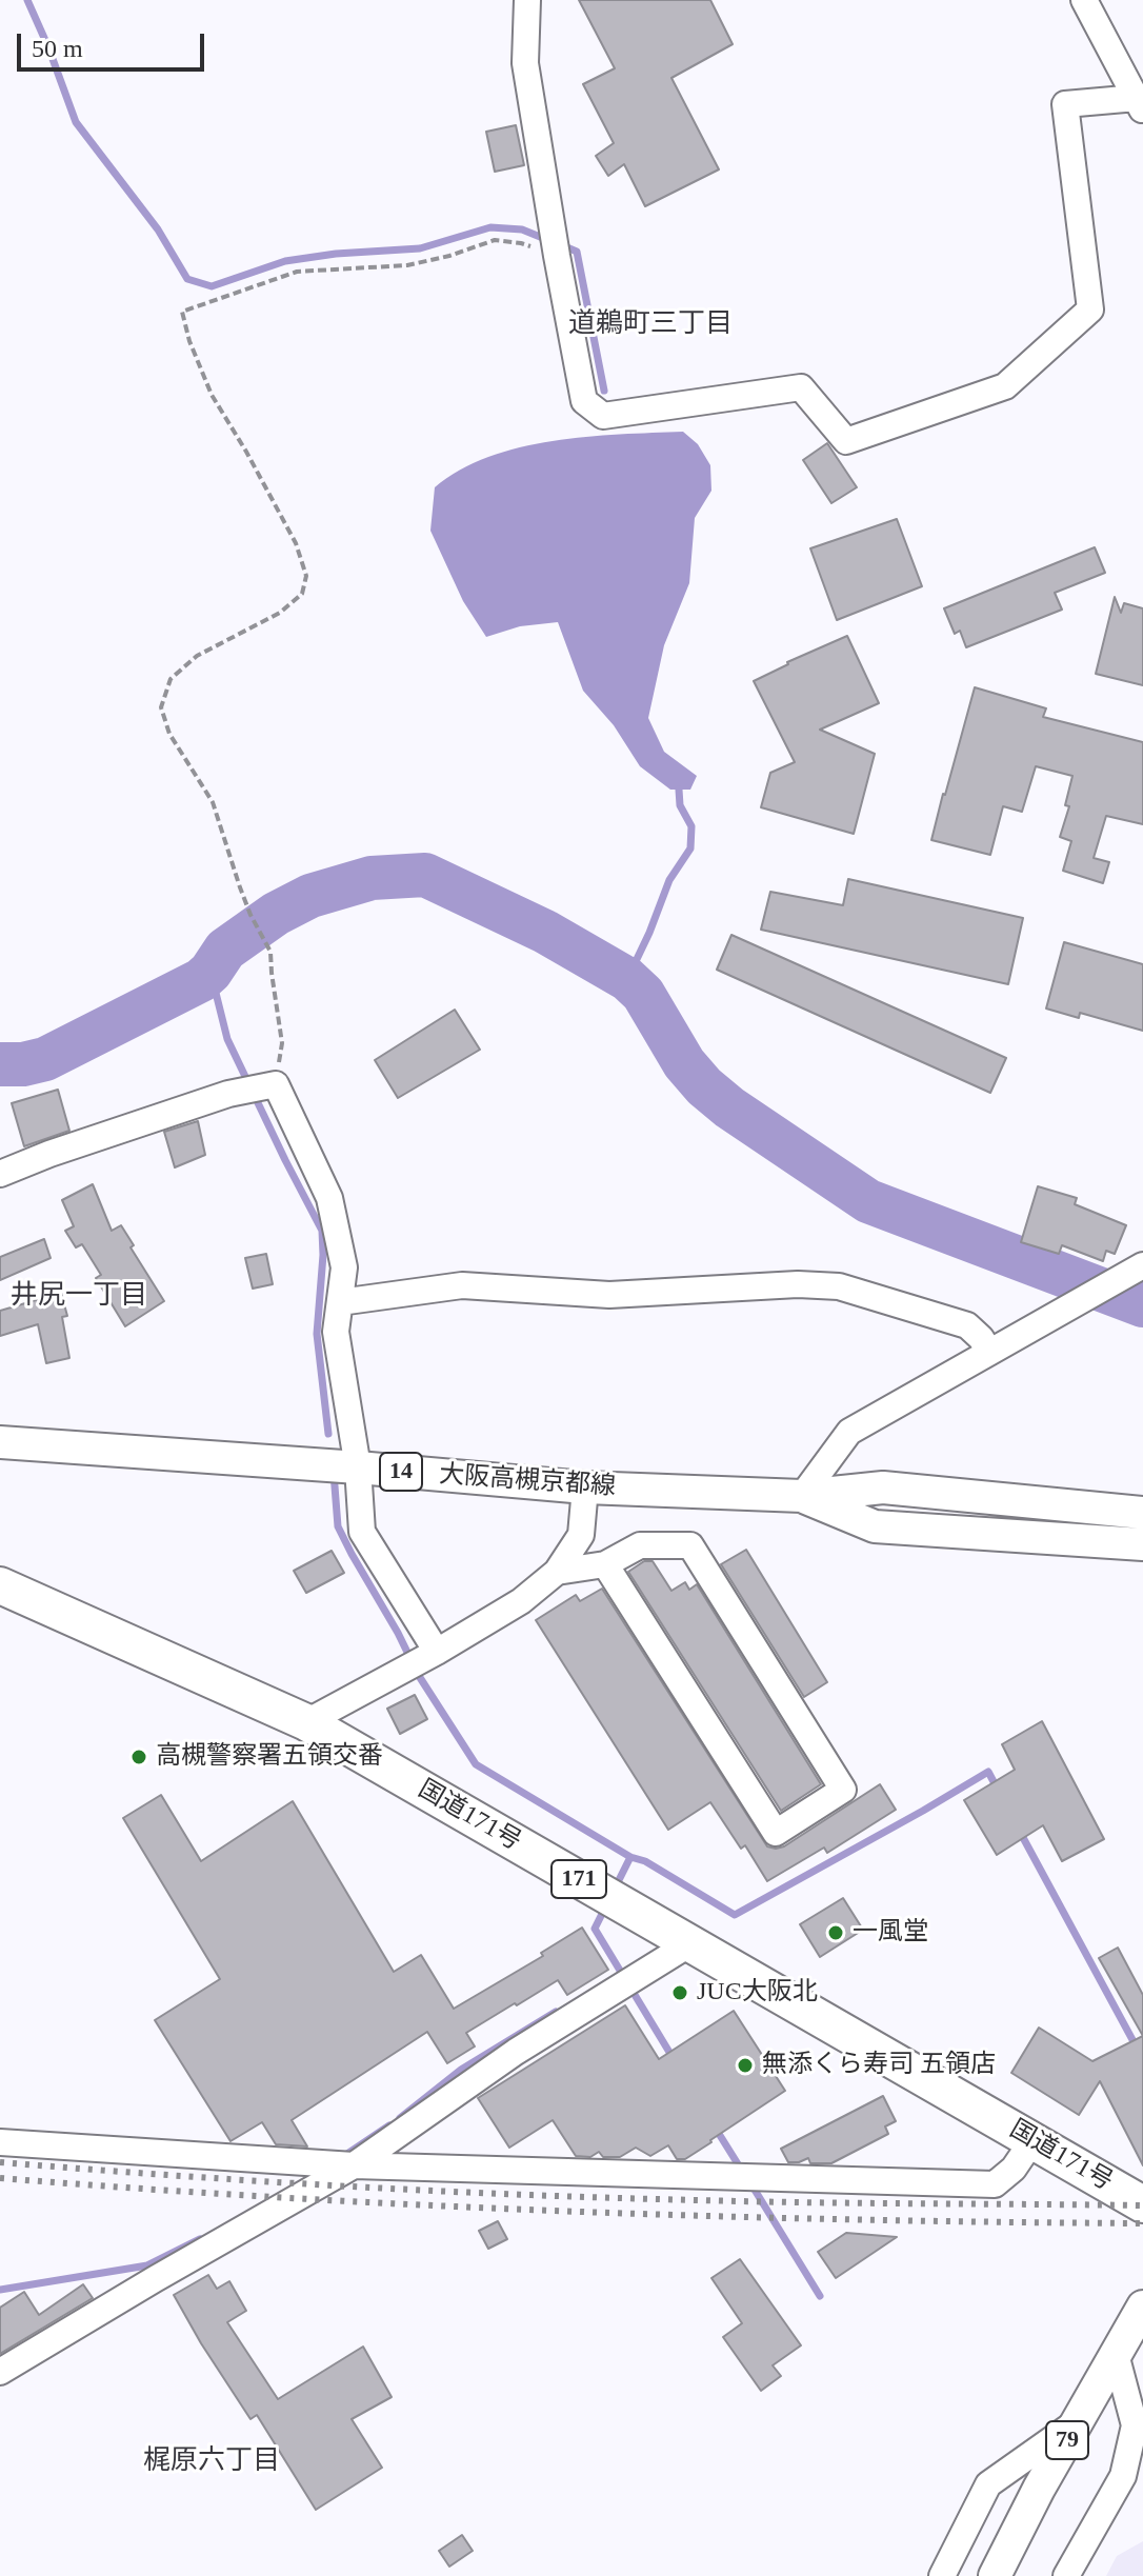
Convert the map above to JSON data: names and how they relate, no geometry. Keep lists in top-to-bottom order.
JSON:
{
  "streets": {
    "highway": ["国道171号", "171"],
    "main road": ["14", "大阪高槻京都線", "79"]
  },
  "districts": ["道鵜町三丁目", "井尻一丁目", "梶原六丁目"],
  "places": [
    "高槻警察署五領交番",
    "一風堂",
    "JUC大阪北",
    "無添くら寿司 五領店"
  ],
  "scale_bar": "50 m"
}
